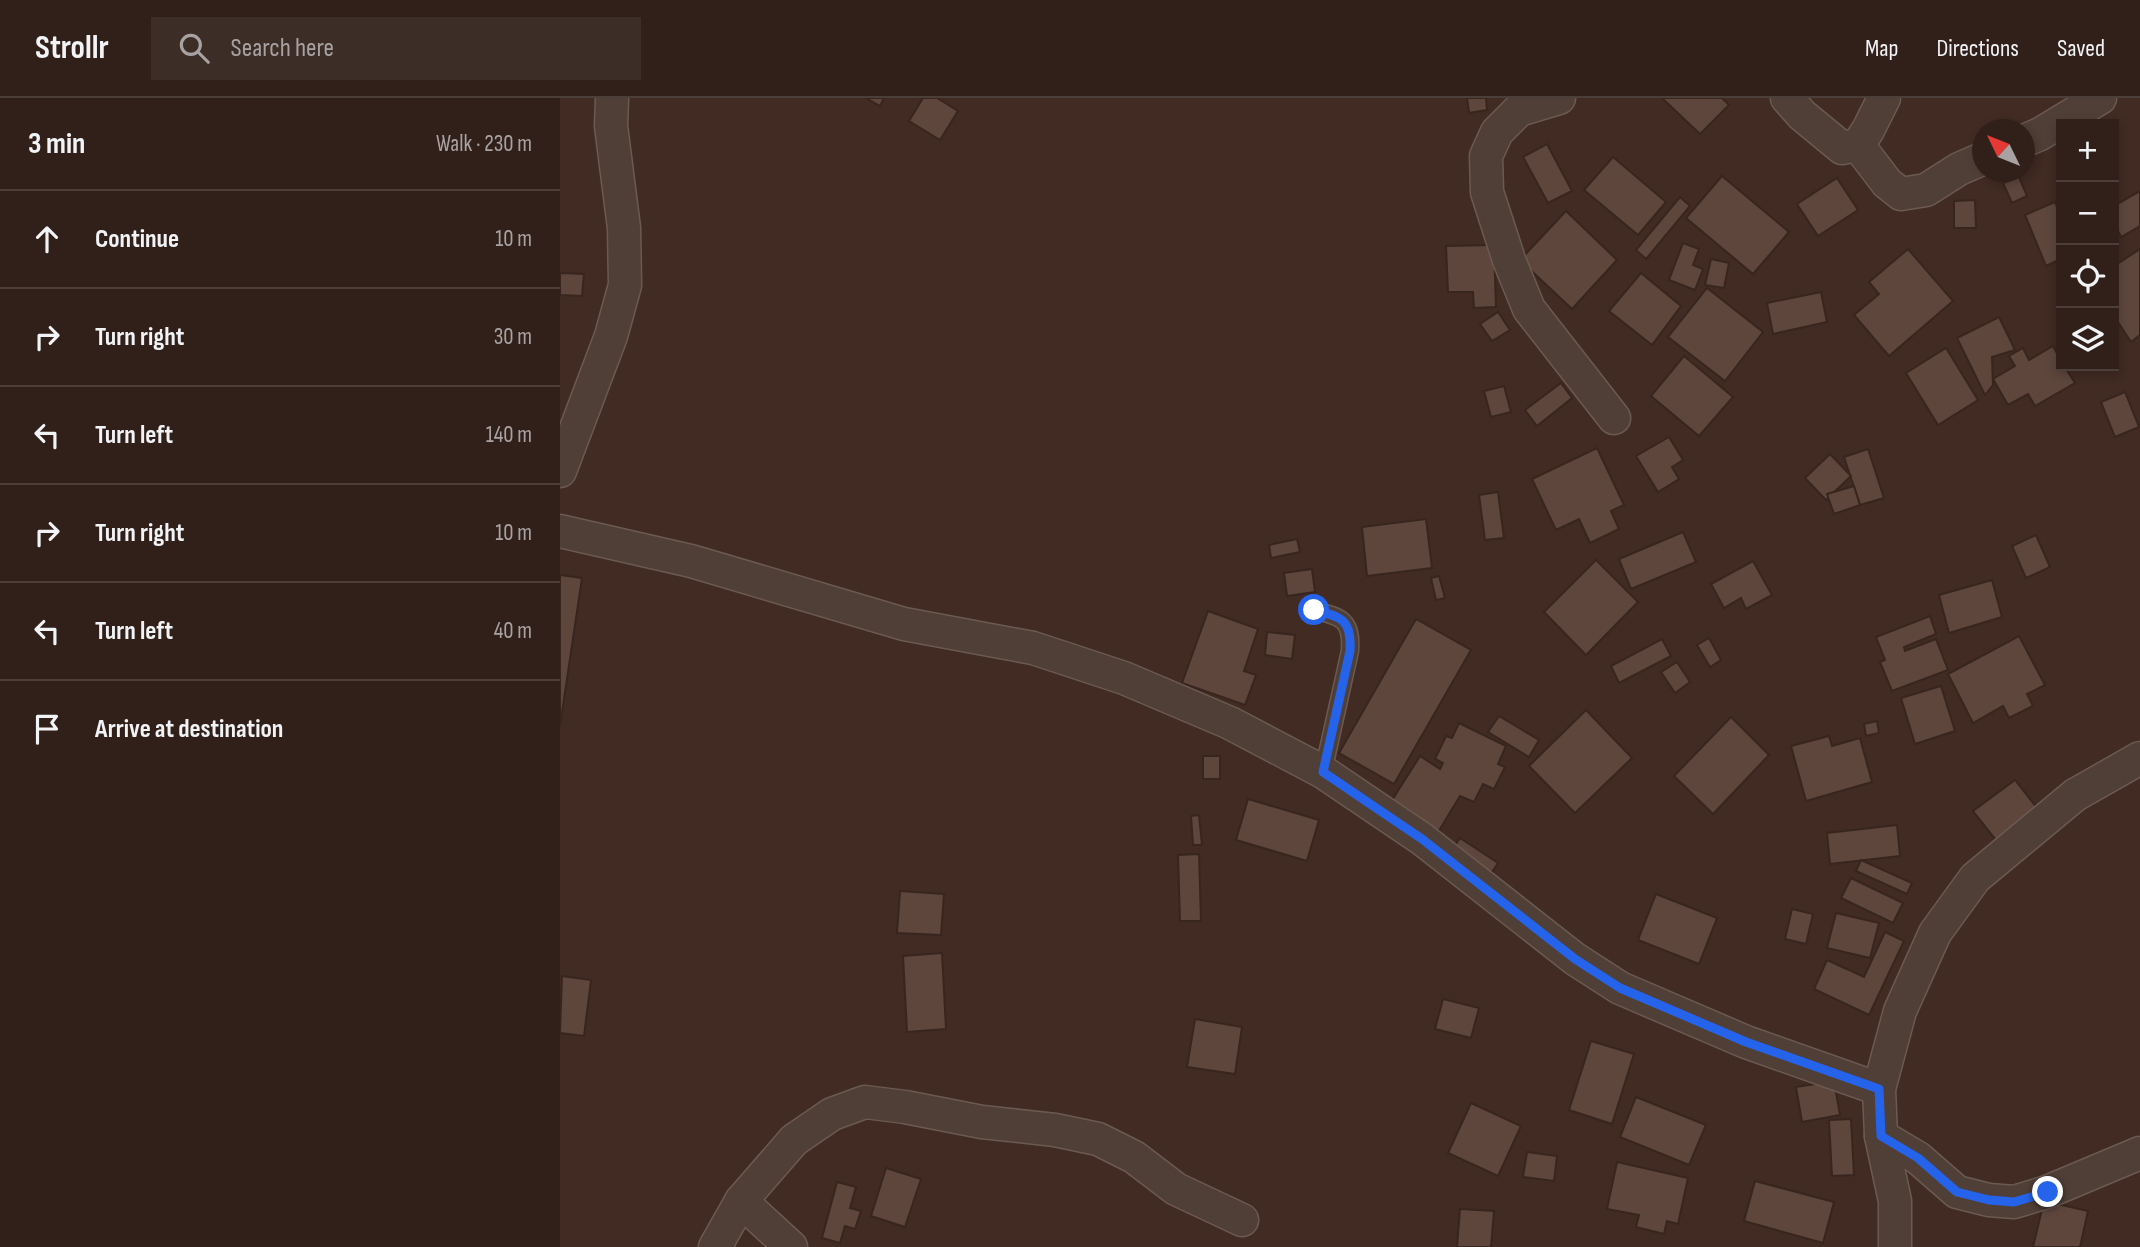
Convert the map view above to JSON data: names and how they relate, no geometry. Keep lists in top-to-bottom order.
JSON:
{
  "north": "top left",
  "page": {
    "header": "Strollr",
    "search": "Search here",
    "nav": ["Map", "Directions", "Saved"],
    "heading": ["3 min", "Walk · 230 m"],
    "map_buttons": ["+", "−"],
    "list": [
      ["Continue", "10 m"],
      ["Turn right", "30 m"],
      ["Turn left", "140 m"],
      ["Turn right", "10 m"],
      ["Turn left", "40 m"],
      "Arrive at destination"
    ]
  }
}
